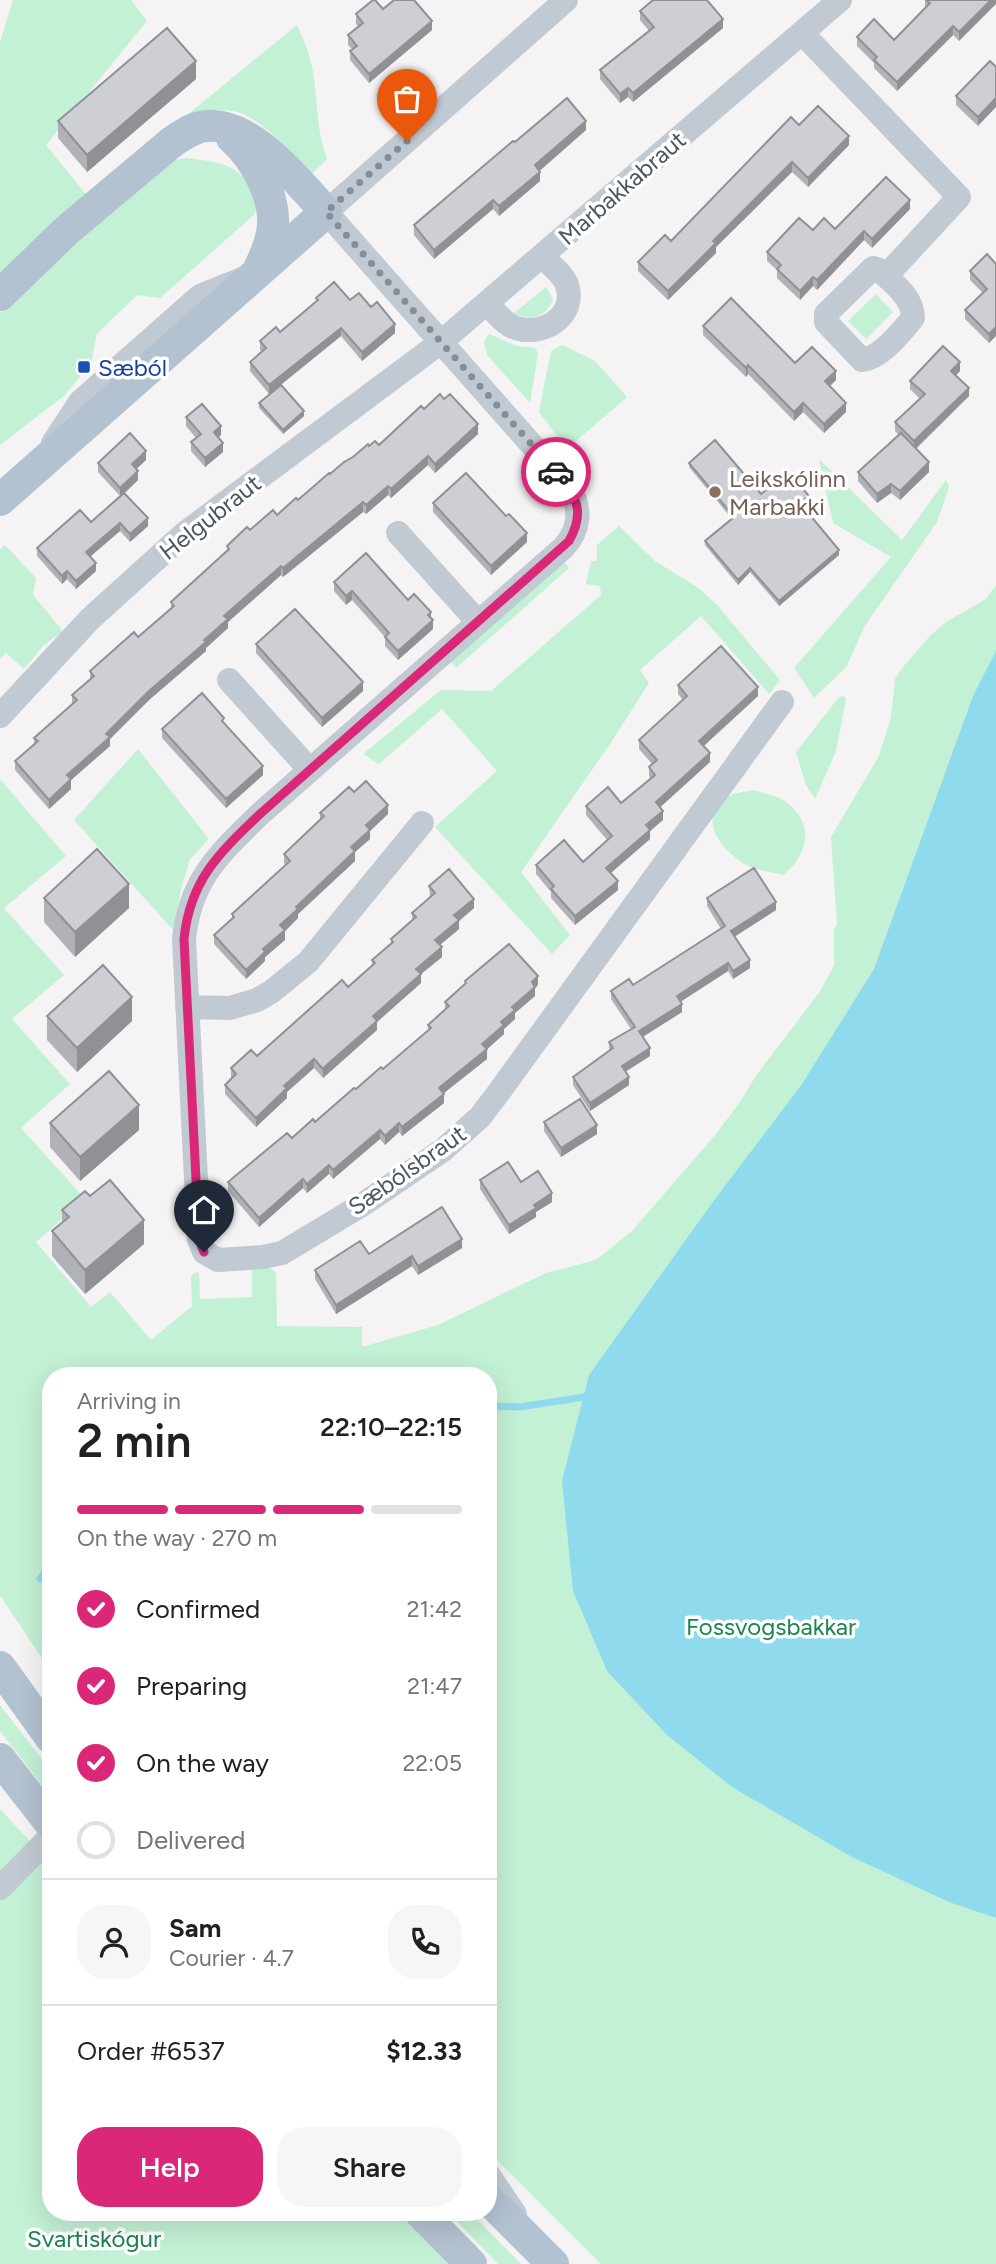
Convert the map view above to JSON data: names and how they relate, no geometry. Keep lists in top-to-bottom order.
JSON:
{
  "streets": {
    "street": ["Marbakkabraut", "Helgubraut", "Sæbólsbraut"]
  },
  "crossings": [
    ["Marbakkabraut", "Helgubraut"],
    ["Marbakkabraut", "Sæbólsbraut"],
    ["Helgubraut", "Sæbólsbraut"]
  ],
  "parks": ["Fossvogsbakkar", "Svartiskógur"],
  "places": {
    "transit": ["Sæból"],
    "other": ["Leikskólinn Marbakki"]
  },
  "page": {
    "heading": ["2 min", "Arriving in", "22:10–22:15"],
    "panel": [
      "Sam",
      "Courier · 4.7",
      "Order #6537",
      "$12.33"
    ],
    "bar": "On the way · 270 m",
    "list": [
      ["Confirmed", "21:42"],
      ["Preparing", "21:47"],
      ["On the way", "22:05"],
      "Delivered"
    ],
    "buttons": ["Help", "Share"]
  }
}
